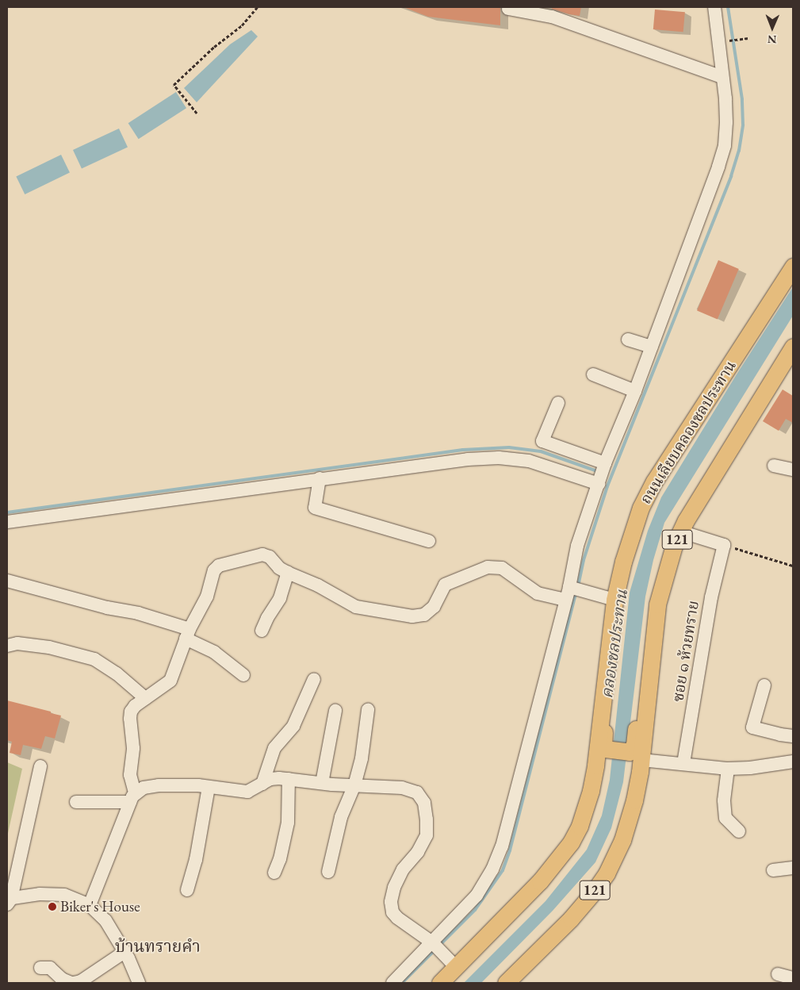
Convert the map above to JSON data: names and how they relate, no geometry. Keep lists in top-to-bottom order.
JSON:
{
  "streets": {
    "main road": ["ถนนเลียบคลองชลประทาน", "121"],
    "street": ["ซอย ๑ ห้วยทราย"]
  },
  "districts": ["บ้านทรายคำ"],
  "water": ["คลองชลประทาน"],
  "places": ["Biker's House"],
  "north": "bottom"
}
